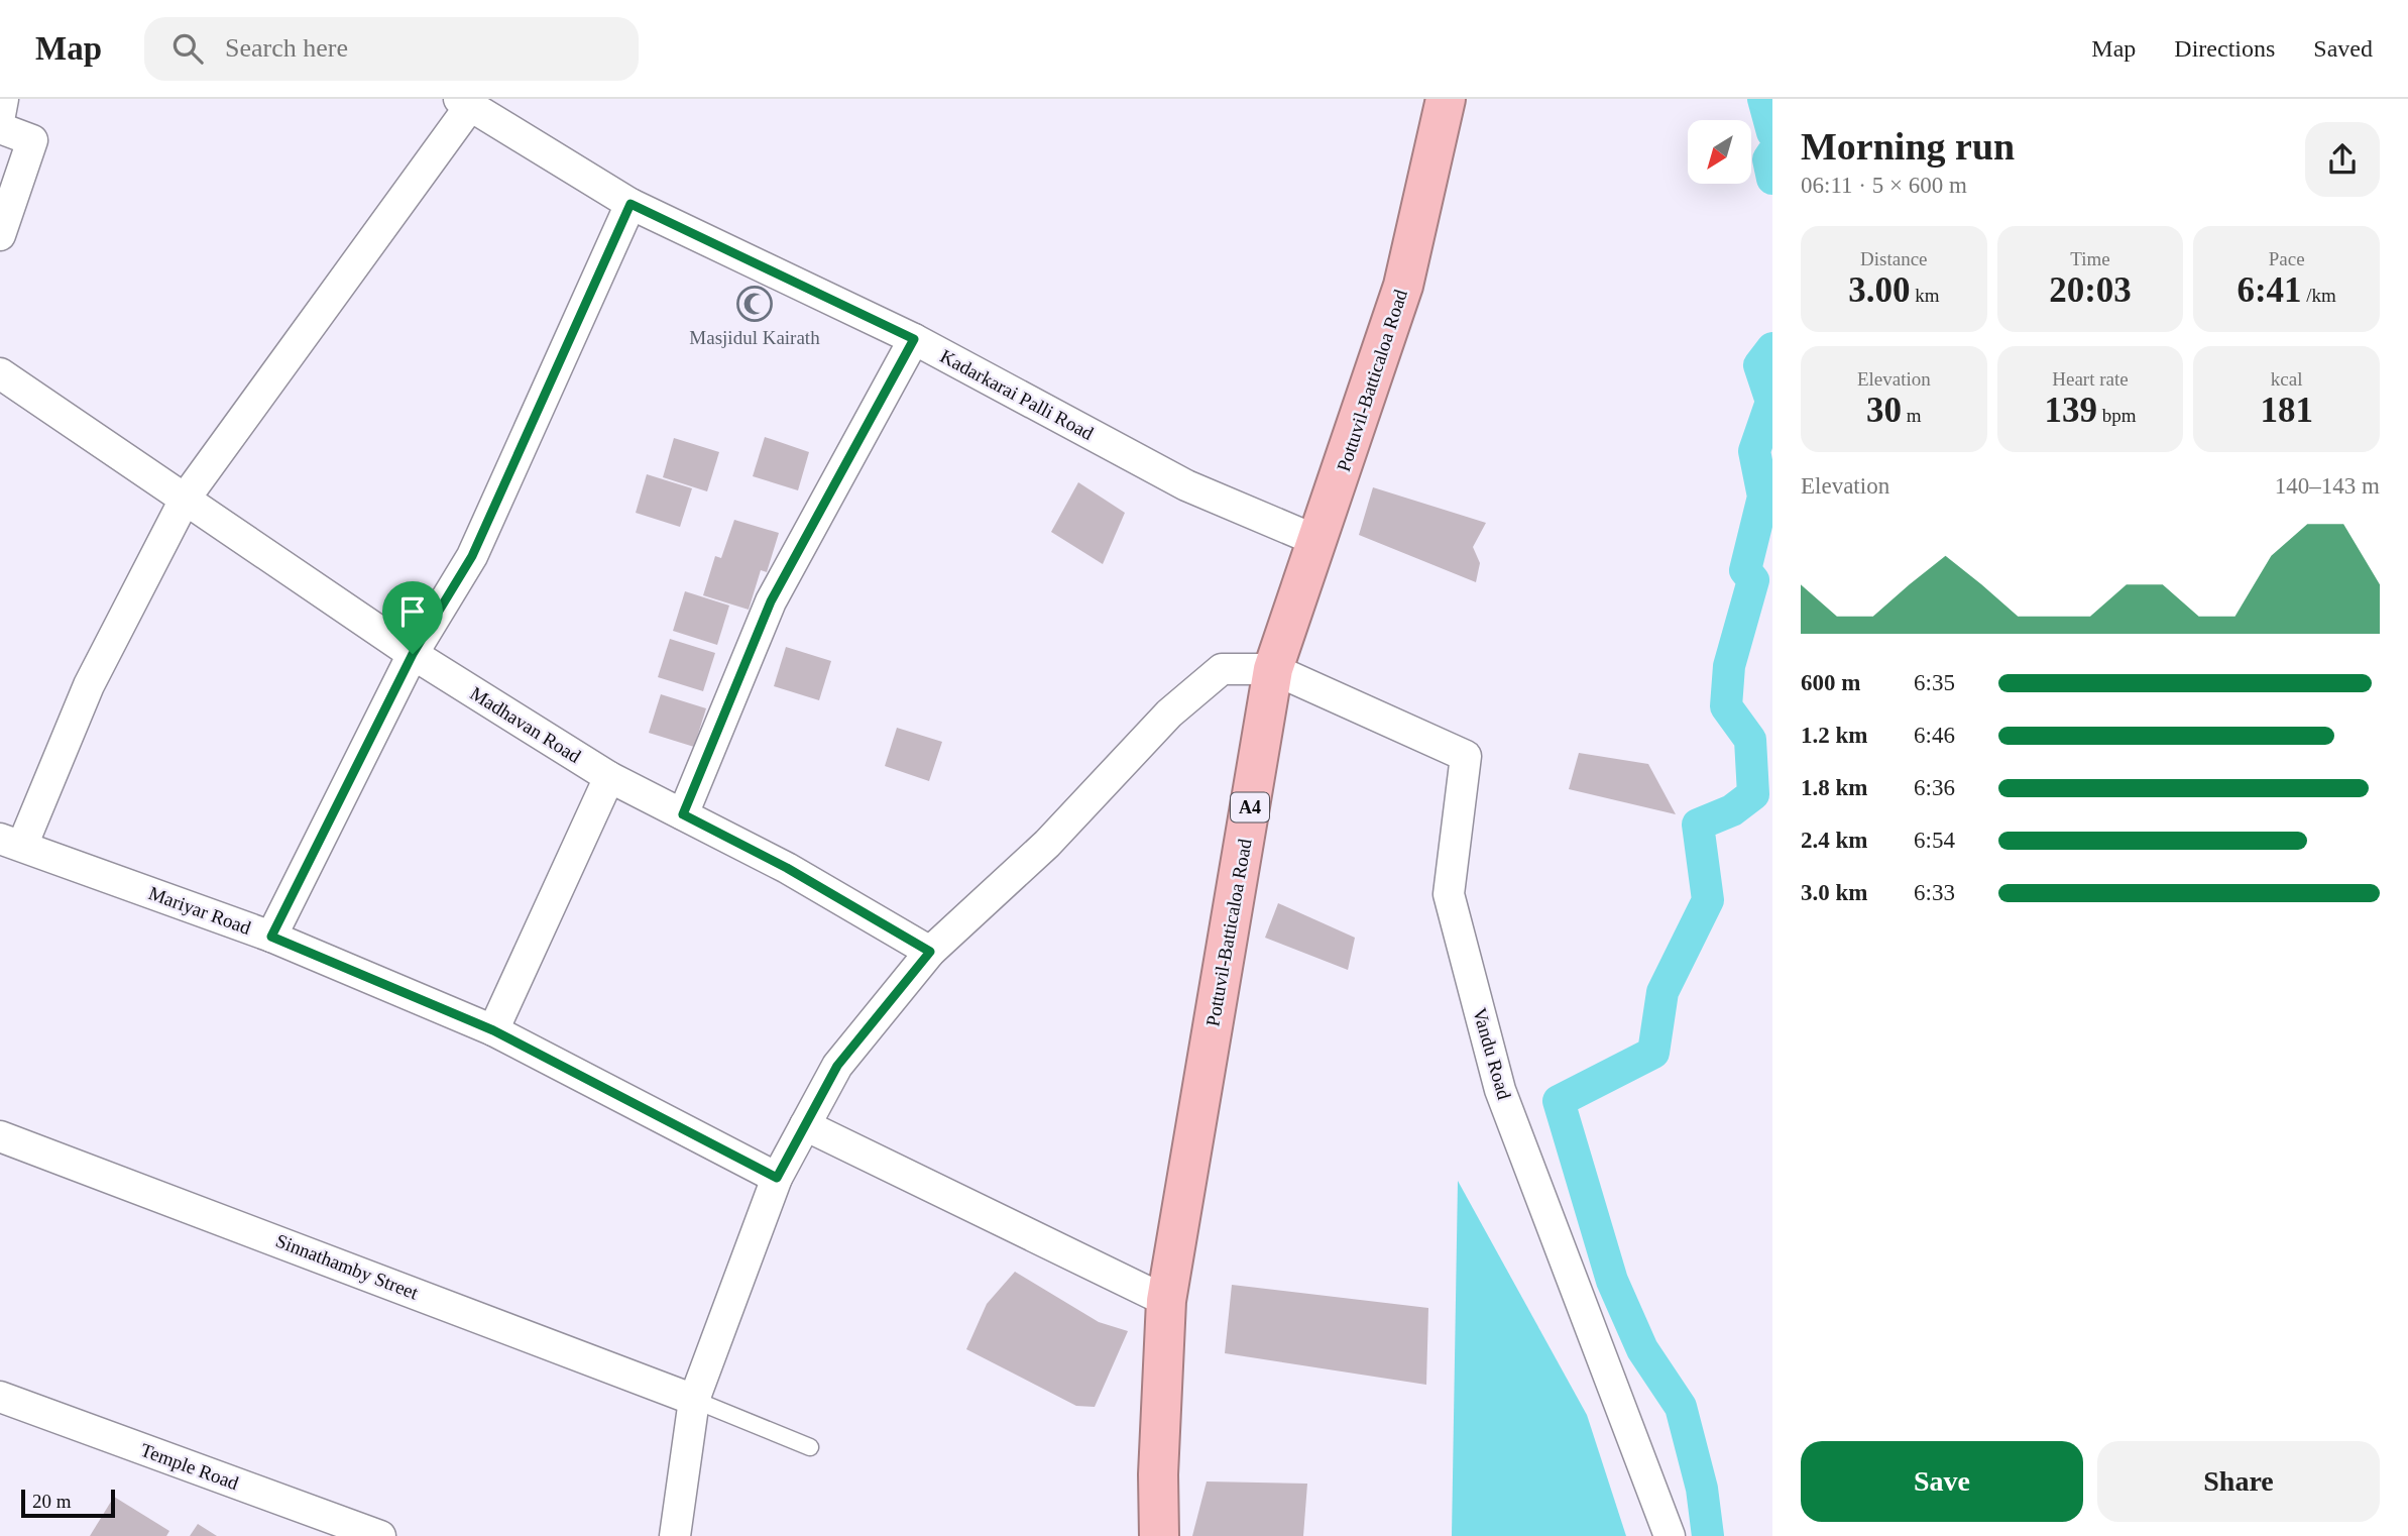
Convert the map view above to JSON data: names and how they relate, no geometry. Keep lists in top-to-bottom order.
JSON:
{
  "streets": {
    "highway": ["Pottuvil-Batticaloa Road", "A4"],
    "street": [
      "Kadarkarai Palli Road",
      "Madhavan Road",
      "Mariyar Road",
      "Vandu Road",
      "Sinnathamby Street",
      "Temple Road"
    ]
  },
  "crossings": [
    ["Pottuvil-Batticaloa Road", "Kadarkarai Palli Road"],
    ["Pottuvil-Batticaloa Road", "Vandu Road"]
  ],
  "places": {
    "mosque": ["Masjidul Kairath"]
  },
  "scale_bar": "20 m",
  "north": "bottom left",
  "page": {
    "header": "Map",
    "search": "Search here",
    "nav": ["Map", "Directions", "Saved"],
    "heading": ["Morning run", "06:11 · 5 × 600 m"],
    "stats": [
      ["Distance", "3.00 km"],
      ["Time", "20:03"],
      ["Pace", "6:41 /km"],
      ["Elevation", "30 m"],
      ["Heart rate", "139 bpm"],
      ["kcal", "181"]
    ],
    "chart": ["Elevation", "140–143 m"],
    "list": [
      {
        "name": "600 m",
        "note": "6:35"
      },
      {
        "name": "1.2 km",
        "note": "6:46"
      },
      {
        "name": "1.8 km",
        "note": "6:36"
      },
      {
        "name": "2.4 km",
        "note": "6:54"
      },
      {
        "name": "3.0 km",
        "note": "6:33"
      }
    ],
    "buttons": ["Save", "Share"],
    "scale": "20 m"
  }
}
